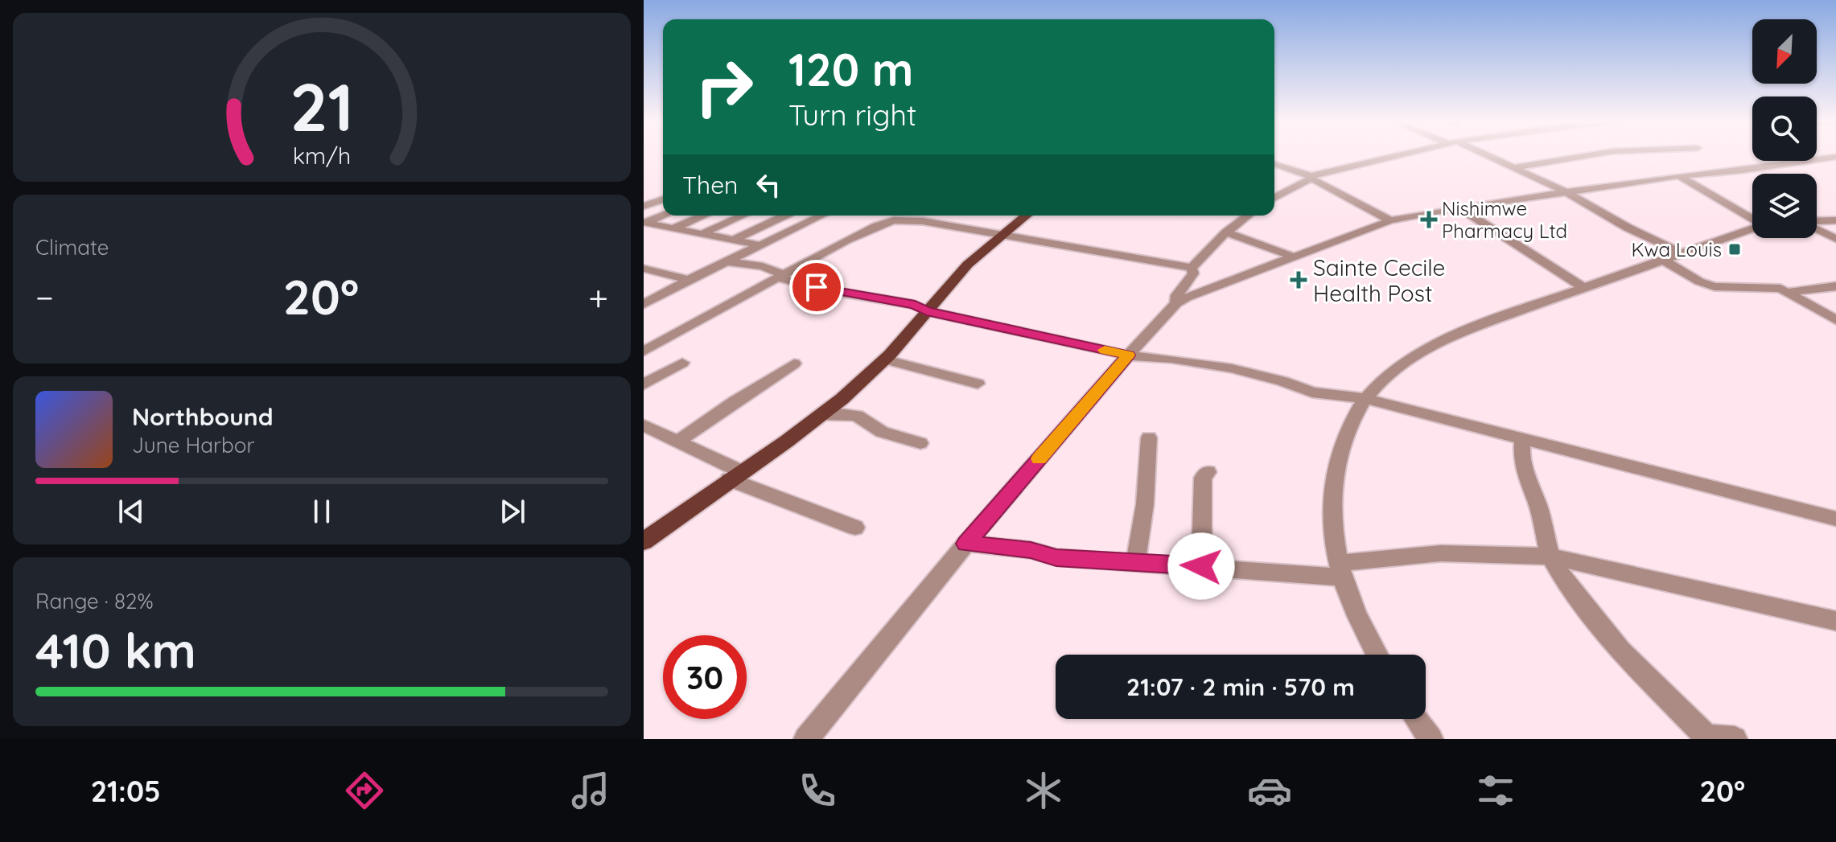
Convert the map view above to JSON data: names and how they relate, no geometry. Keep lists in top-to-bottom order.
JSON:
{
  "places": {
    "health": ["Nishimwe Pharmacy Ltd", "Sainte Cecile Health Post"],
    "transit": ["Kwa Louis"]
  },
  "north": "bottom left",
  "page": {
    "turn": ["120 m", "Turn right"],
    "then": "Then",
    "tile": [
      "Climate",
      ["Range · 82%", "410 km"]
    ],
    "heat": ["−", "20°", "+"],
    "song": ["Northbound", "June Harbor"],
    "limit": "30",
    "trip": "21:07 · 2 min · 570 m",
    "tabs": ["21:05", "20°"],
    "gauge": ["21", "km/h"]
  }
}
